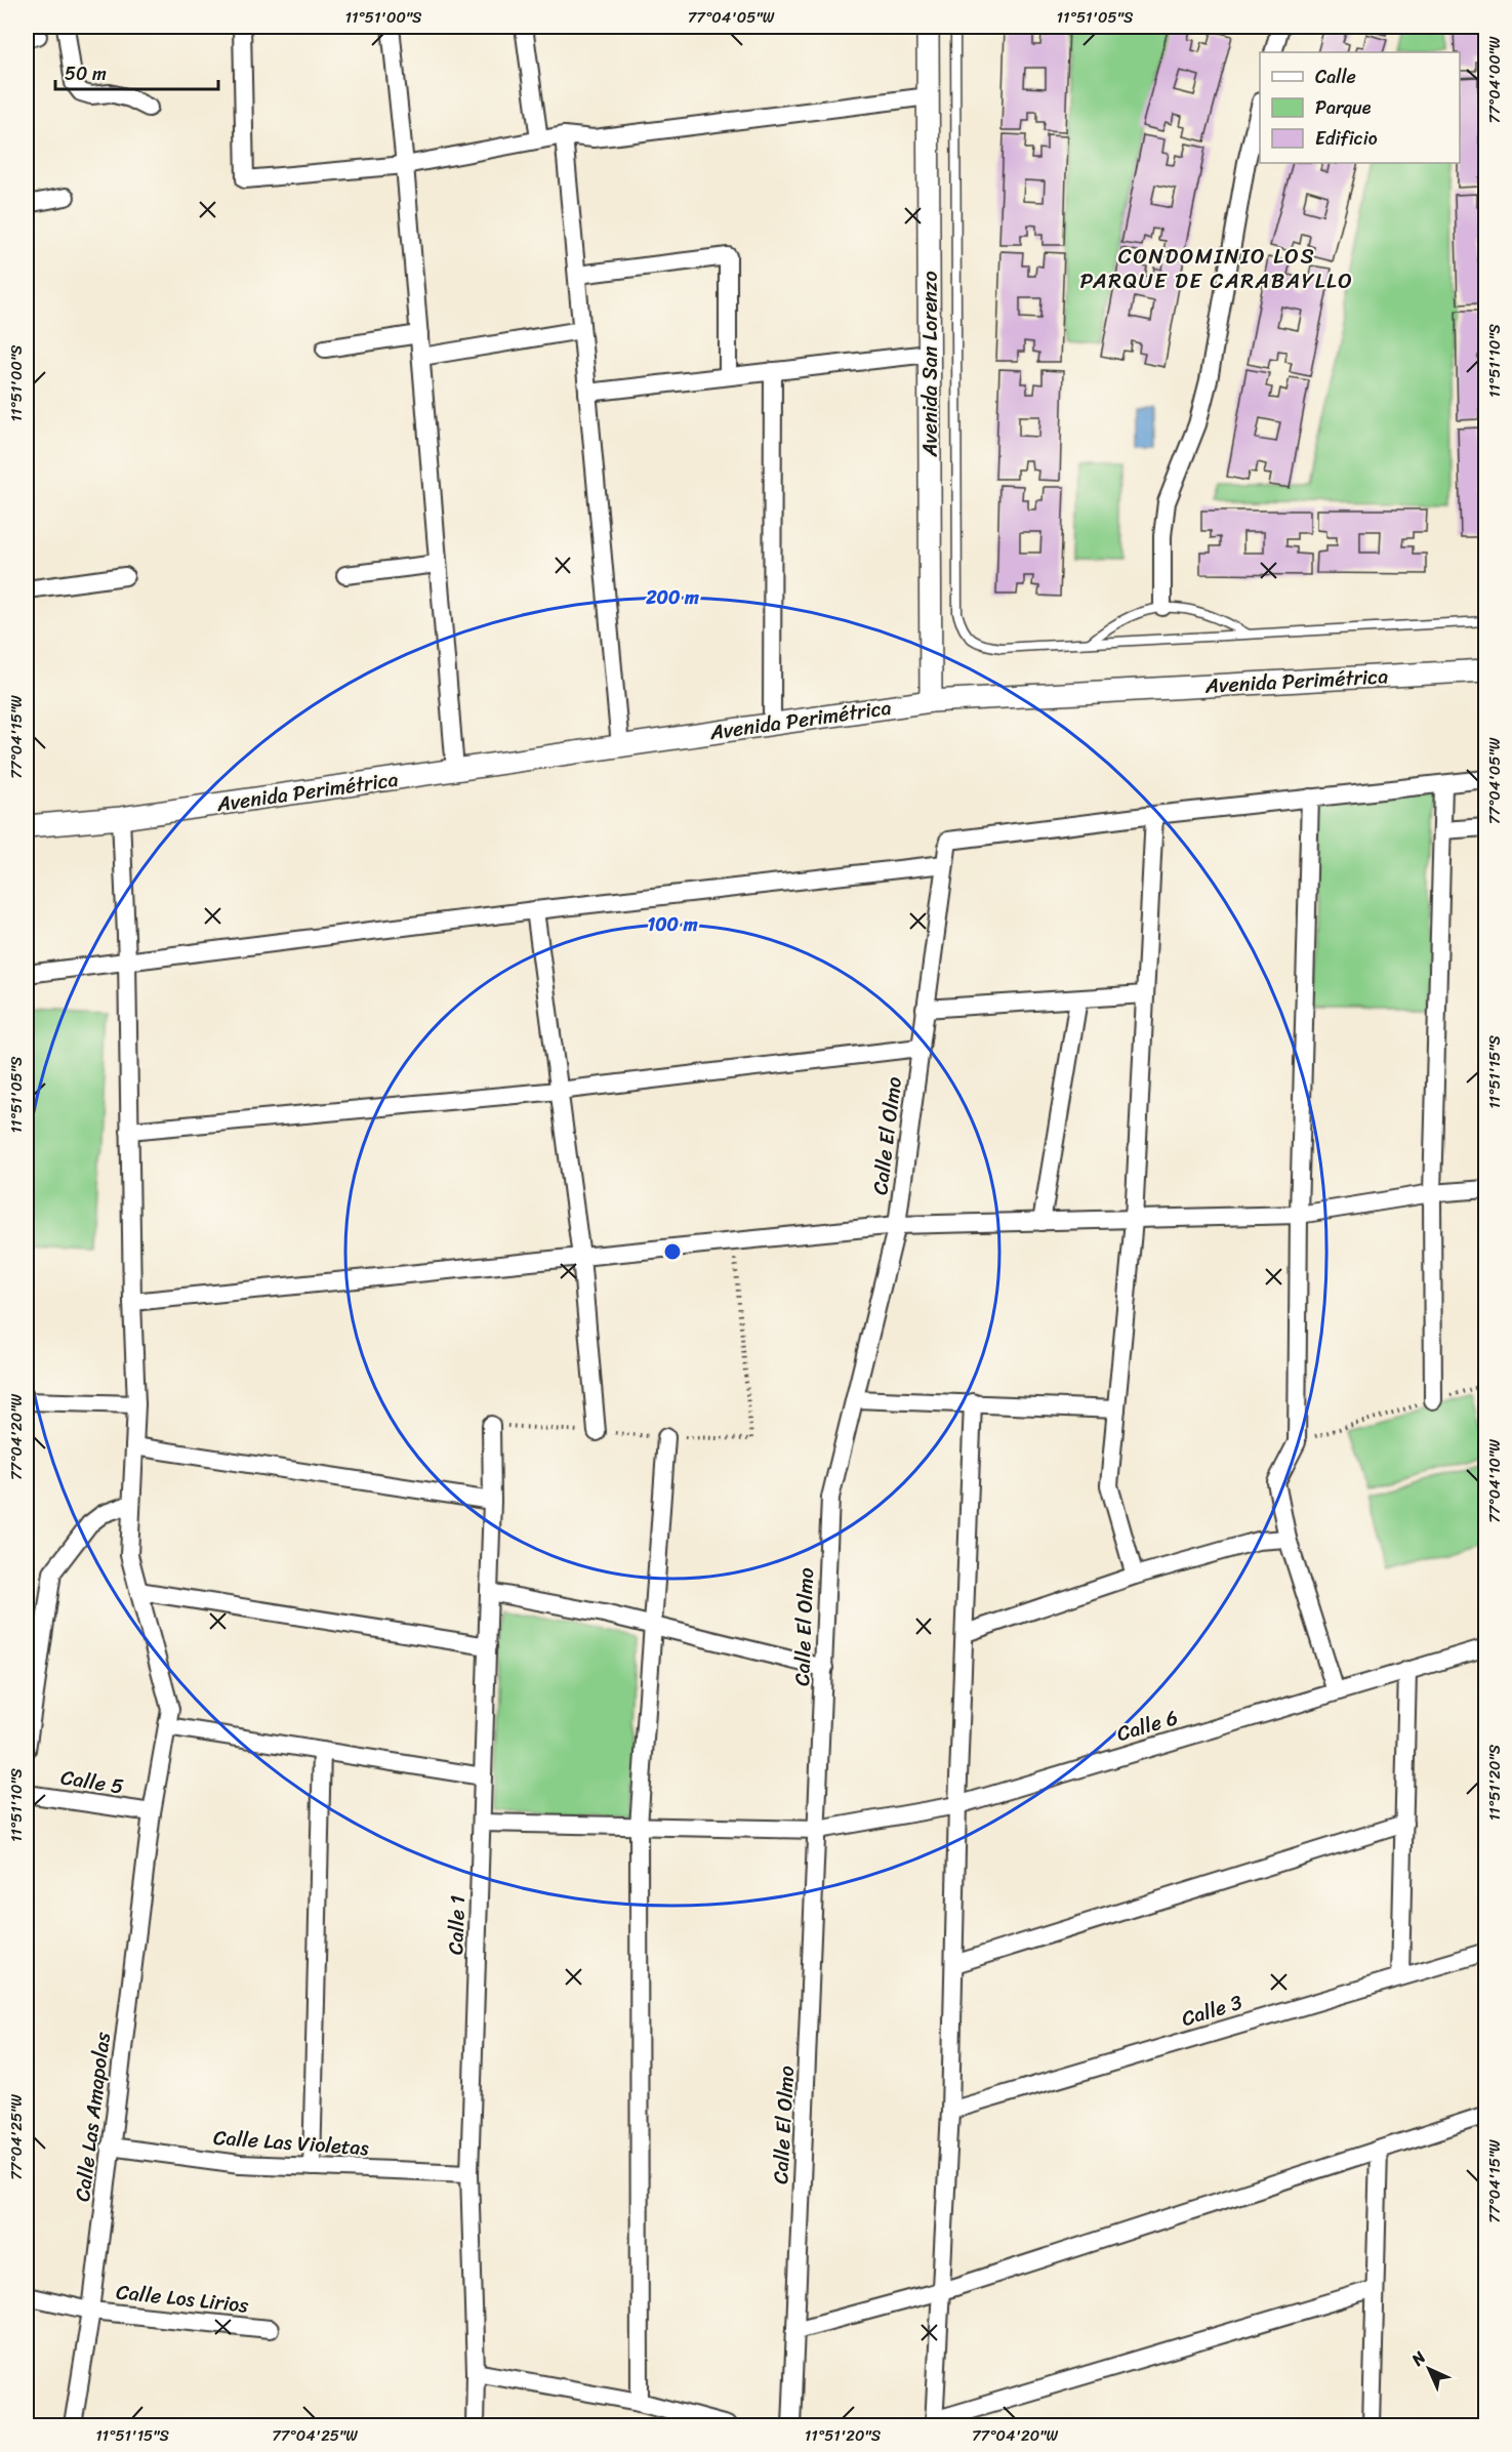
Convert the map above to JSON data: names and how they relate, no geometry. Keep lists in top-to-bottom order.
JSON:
{
  "streets": {
    "street": [
      "Avenida San Lorenzo",
      "Avenida Perimétrica",
      "Calle El Olmo",
      "Calle 6",
      "Calle 5",
      "Calle 1",
      "Calle 3",
      "Calle Las Amapolas",
      "Calle Las Violetas",
      "Calle Los Lirios"
    ]
  },
  "crossings": [
    ["Avenida San Lorenzo", "Avenida Perimétrica"],
    ["Avenida Perimétrica", "Calle Las Amapolas"],
    ["Calle El Olmo", "Calle 6"],
    ["Calle 6", "Calle 1"],
    ["Calle 5", "Calle Las Amapolas"],
    ["Calle 1", "Calle Las Violetas"],
    ["Calle Las Amapolas", "Calle Las Violetas"],
    ["Calle Las Amapolas", "Calle Los Lirios"]
  ],
  "districts": ["CONDOMINIO LOS PARQUE DE CARABAYLLO"],
  "legend": ["Calle", "Parque", "Edificio"],
  "scale_bar": "50 m",
  "north": "top left",
  "coordinates": [
    "11°51'00\"S",
    "77°04'05\"W",
    "11°51'05\"S",
    "77°04'00\"W",
    "11°51'10\"S",
    "77°04'15\"W",
    "11°51'15\"S",
    "77°04'20\"W",
    "77°04'10\"W",
    "11°51'20\"S",
    "77°04'25\"W"
  ],
  "rings": ["200 m", "100 m"]
}
